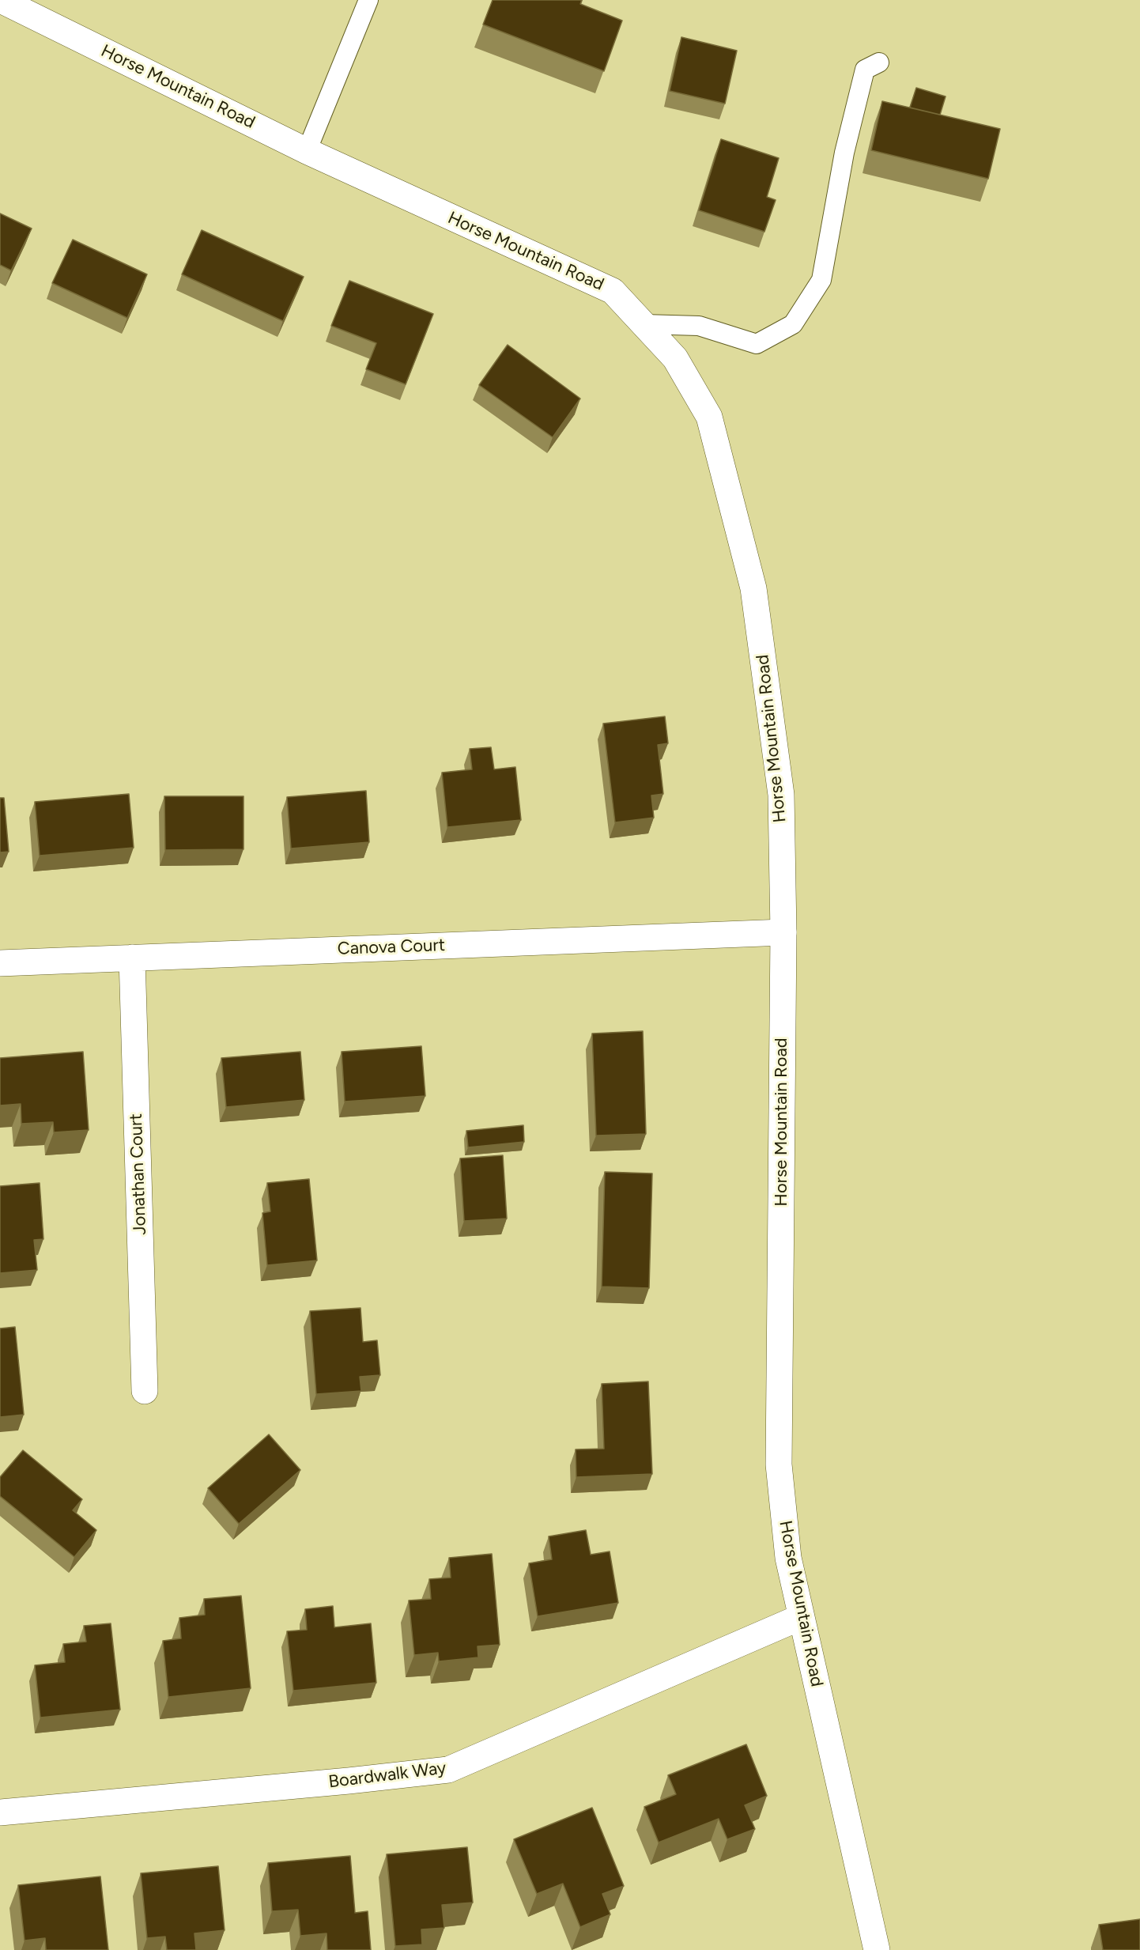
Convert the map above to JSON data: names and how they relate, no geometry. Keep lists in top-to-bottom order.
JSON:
{
  "streets": {
    "street": [
      "Horse Mountain Road",
      "Canova Court",
      "Jonathan Court",
      "Boardwalk Way"
    ]
  },
  "crossings": [
    ["Horse Mountain Road", "Canova Court"],
    ["Horse Mountain Road", "Boardwalk Way"],
    ["Canova Court", "Jonathan Court"]
  ]
}
